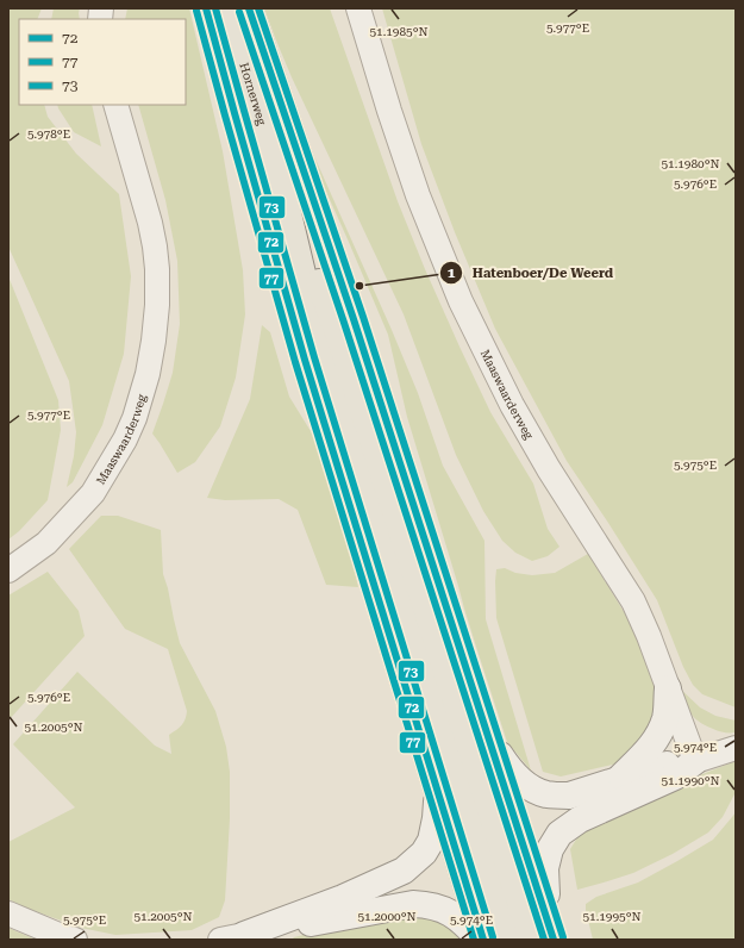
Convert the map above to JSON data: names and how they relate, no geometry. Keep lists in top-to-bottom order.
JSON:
{
  "streets": {
    "main road": ["Hornerweg"],
    "street": ["Maaswaarderweg"]
  },
  "places": ["Hatenboer/De Weerd"],
  "lines": ["transit line 72", "transit line 73", "transit line 77"],
  "legend": ["72", "77", "73"],
  "coordinates": [
    "5.977°E",
    "51.1985°N",
    "5.978°E",
    "51.1980°N",
    "5.976°E",
    "5.975°E",
    "51.2005°N",
    "5.974°E",
    "51.1990°N",
    "51.2000°N",
    "51.1995°N"
  ]
}
